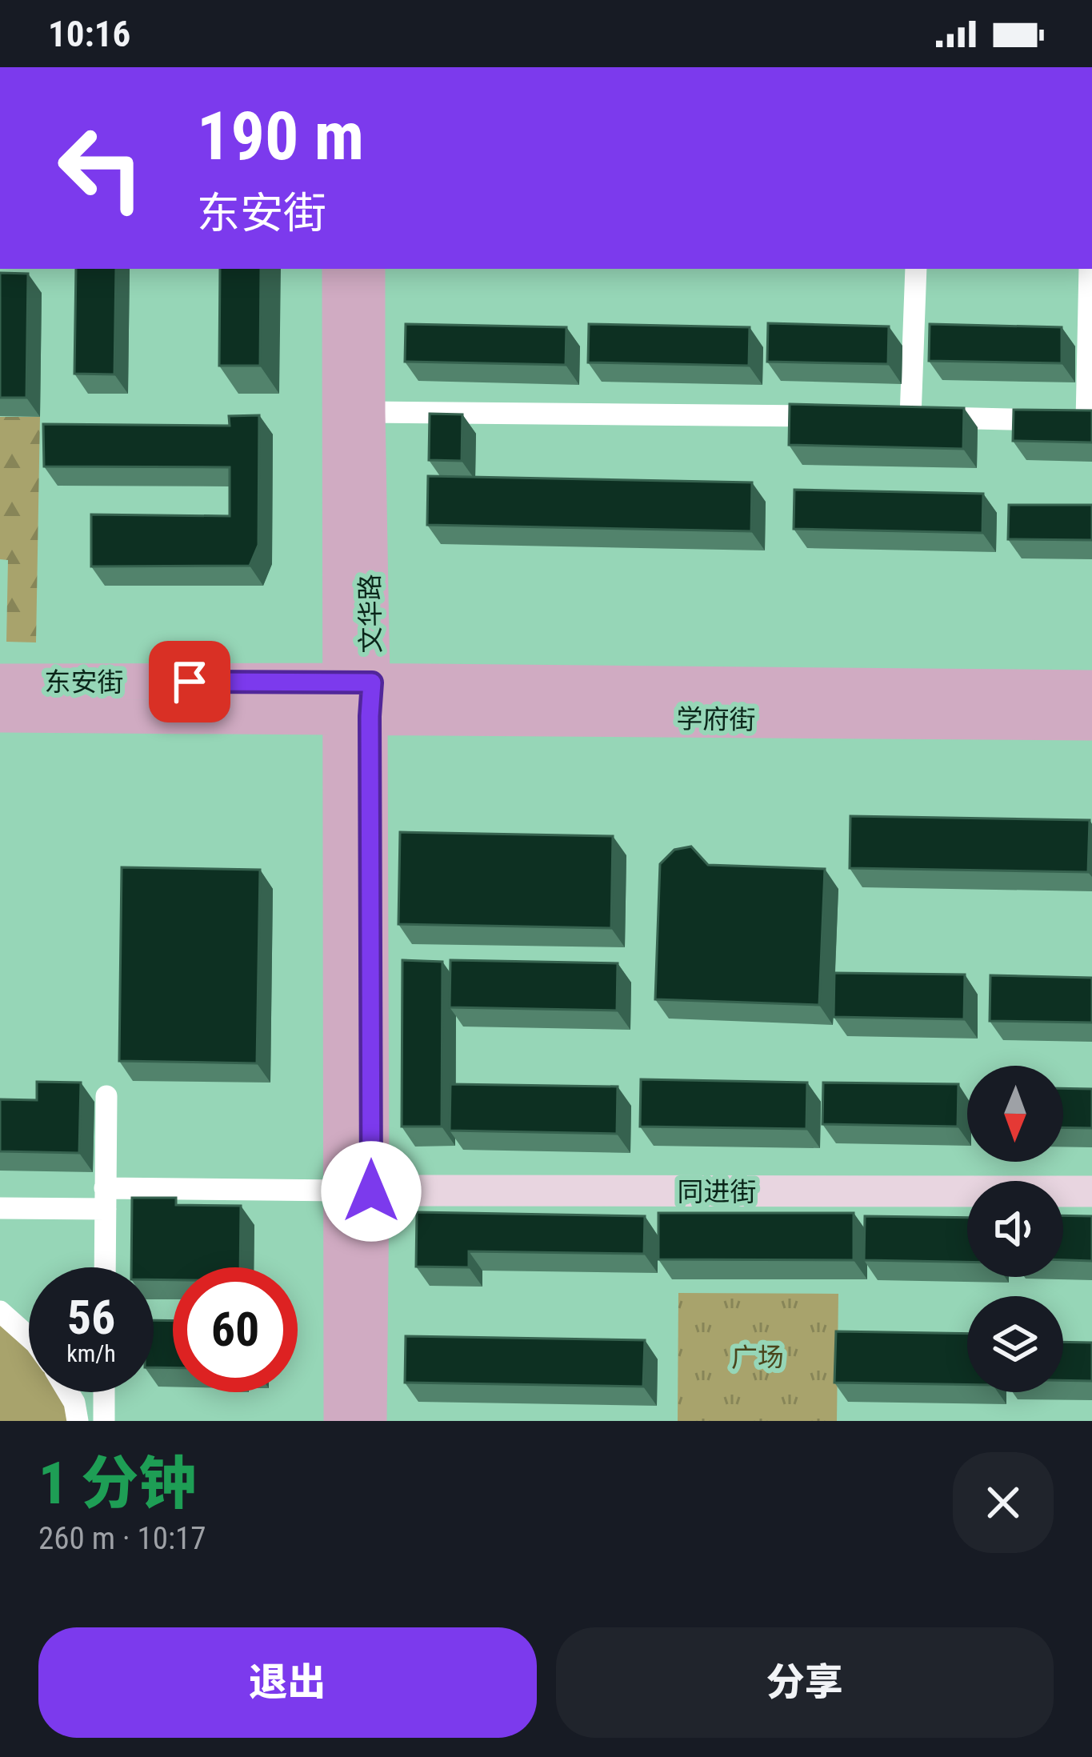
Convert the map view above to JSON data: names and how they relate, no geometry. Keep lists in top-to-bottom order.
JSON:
{
  "streets": {
    "main road": ["文华路", "东安街", "学府街"],
    "street": ["同进街"]
  },
  "crossings": [
    ["文华路", "东安街"],
    ["文华路", "学府街"],
    ["文华路", "同进街"],
    ["东安街", "学府街"]
  ],
  "parks": ["广场"],
  "north": "bottom",
  "page": {
    "status": "10:16",
    "turn": ["190 m", "东安街"],
    "speed": "56 km/h",
    "limit": "60",
    "heading": ["1 分钟", "260 m · 10:17"],
    "buttons": ["退出", "分享"]
  }
}
